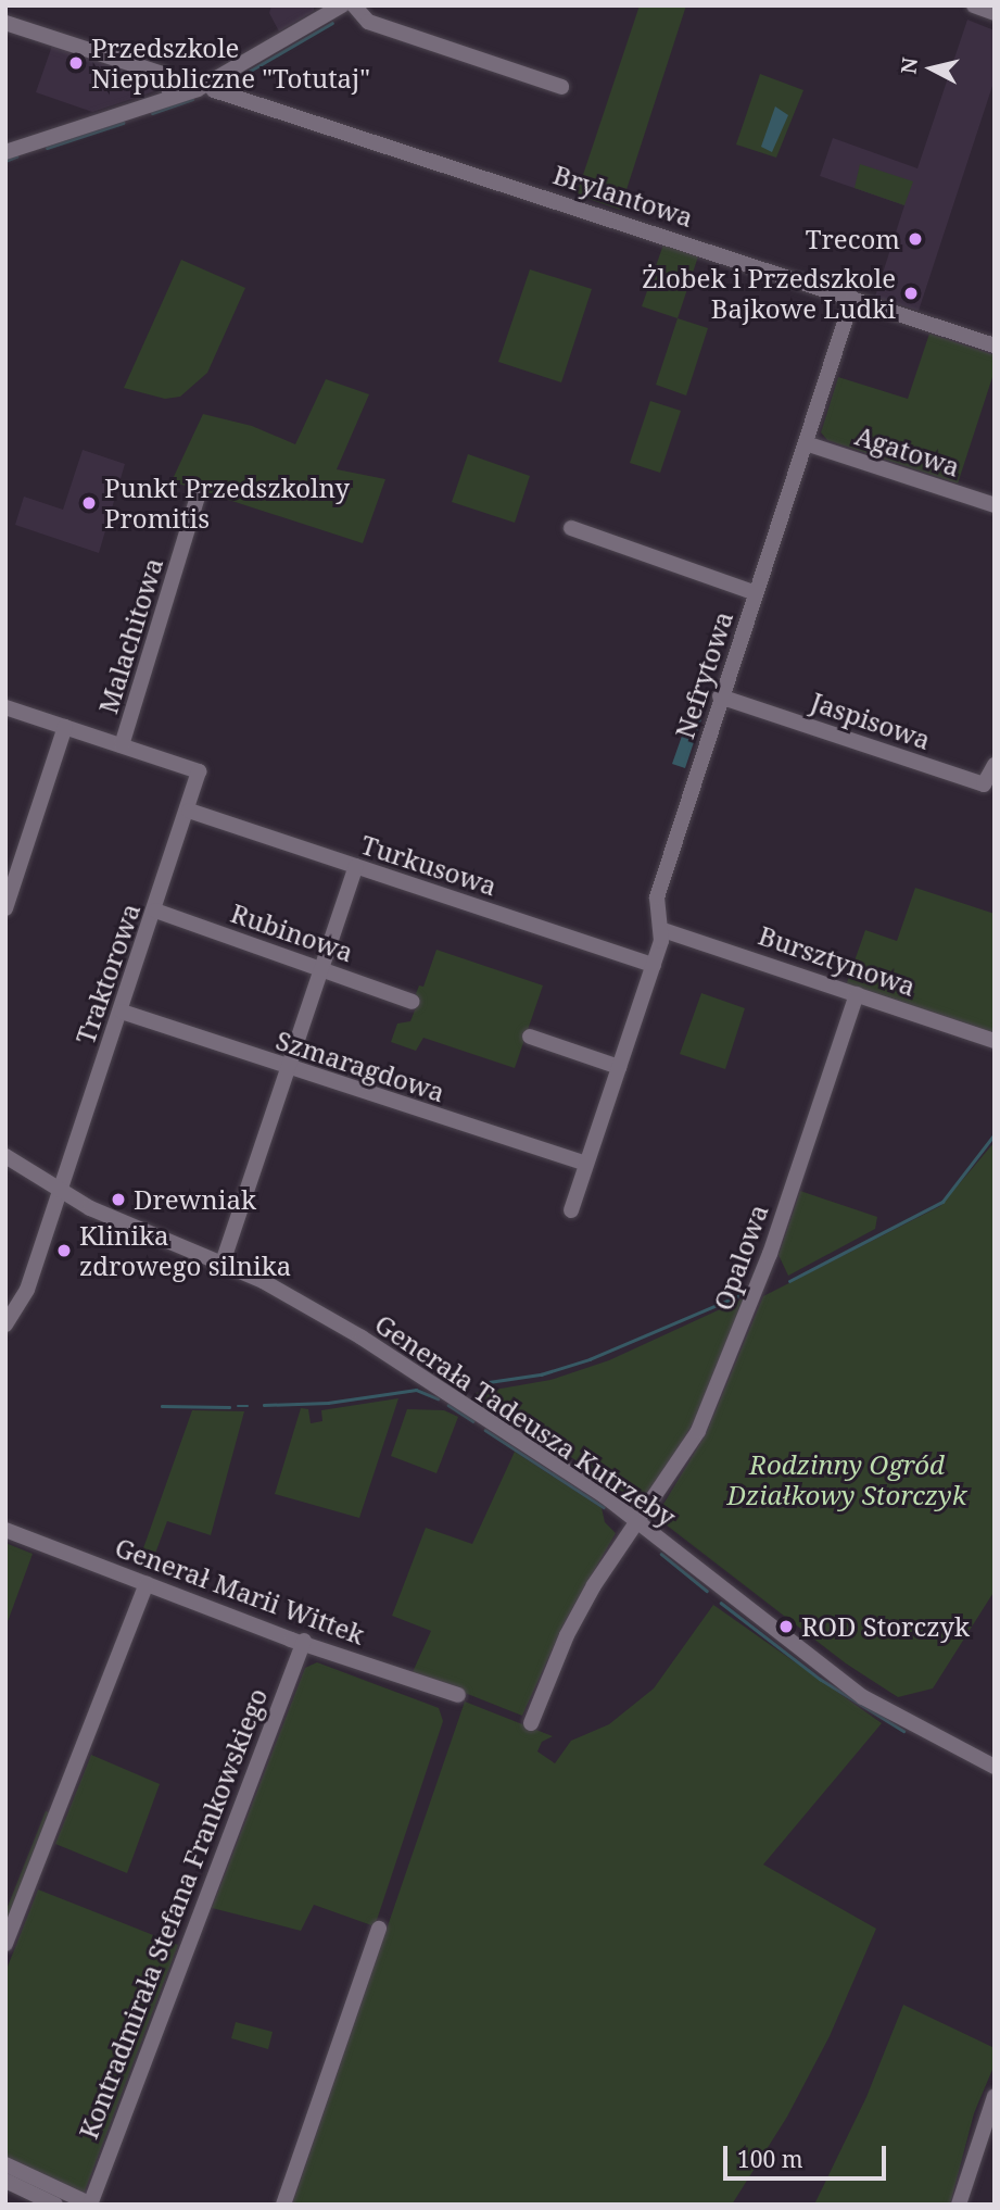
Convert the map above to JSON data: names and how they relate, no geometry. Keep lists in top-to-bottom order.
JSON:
{
  "streets": {
    "street": [
      "Brylantowa",
      "Agatowa",
      "Malachitowa",
      "Nefrytowa",
      "Jaspisowa",
      "Turkusowa",
      "Rubinowa",
      "Bursztynowa",
      "Traktorowa",
      "Szmaragdowa",
      "Opalowa",
      "Generała Tadeusza Kutrzeby",
      "Generał Marii Wittek",
      "Kontradmirała Stefana Frankowskiego"
    ]
  },
  "crossings": [
    ["Brylantowa", "Nefrytowa"],
    ["Agatowa", "Nefrytowa"],
    ["Malachitowa", "Traktorowa"],
    ["Nefrytowa", "Jaspisowa"],
    ["Nefrytowa", "Turkusowa"],
    ["Nefrytowa", "Bursztynowa"],
    ["Nefrytowa", "Szmaragdowa"],
    ["Turkusowa", "Traktorowa"],
    ["Rubinowa", "Traktorowa"],
    ["Bursztynowa", "Opalowa"],
    ["Traktorowa", "Szmaragdowa"],
    ["Traktorowa", "Generała Tadeusza Kutrzeby"],
    ["Opalowa", "Generała Tadeusza Kutrzeby"],
    ["Generał Marii Wittek", "Kontradmirała Stefana Frankowskiego"]
  ],
  "parks": ["Rodzinny Ogród Działkowy Storczyk"],
  "places": [
    "Przedszkole Niepubliczne \"Totutaj\"",
    "Trecom",
    "Żlobek i Przedszkole Bajkowe Ludki",
    "Punkt Przedszkolny Promitis",
    "Drewniak",
    "Klinika zdrowego silnika",
    "ROD Storczyk"
  ],
  "scale_bar": "100 m",
  "north": "left"
}
